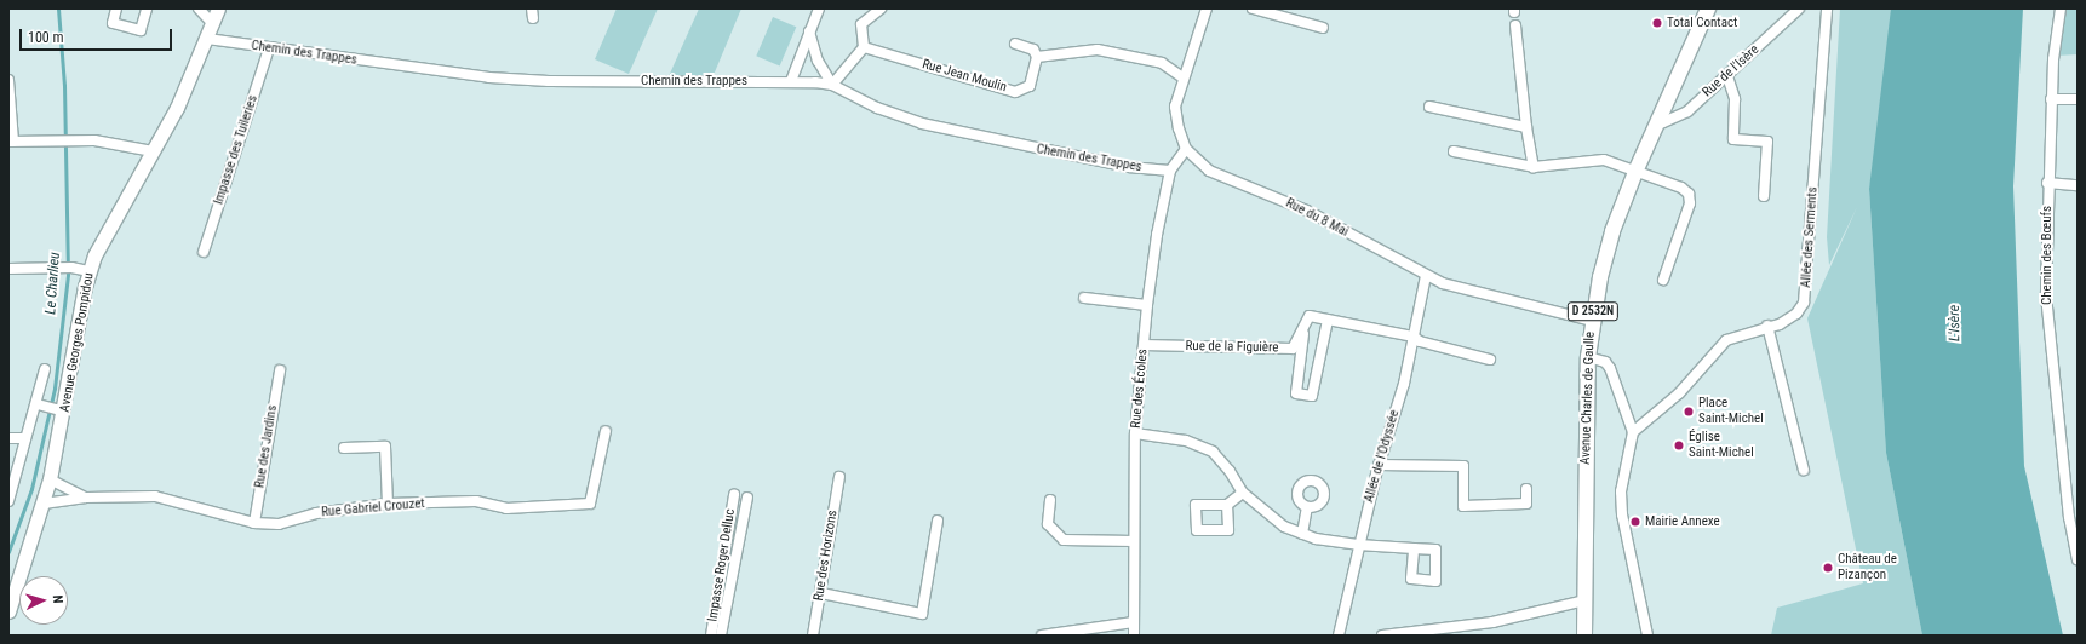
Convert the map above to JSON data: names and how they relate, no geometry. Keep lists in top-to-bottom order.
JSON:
{
  "streets": {
    "main road": ["D 2532N", "Avenue Georges Pompidou", "Avenue Charles de Gaulle"],
    "street": [
      "Chemin des Trappes",
      "Rue de l'Isère",
      "Rue Jean Moulin",
      "Impasse des Tuileries",
      "Rue du 8 Mai",
      "Allée des Serments",
      "Chemin des Bœufs",
      "Rue de la Figuière",
      "Rue des Écoles",
      "Rue des Jardins",
      "Allée de l'Odyssée",
      "Rue Gabriel Crouzet",
      "Rue des Horizons",
      "Impasse Roger Delluc"
    ]
  },
  "crossings": [
    ["Chemin des Trappes", "Impasse des Tuileries"],
    ["Chemin des Trappes", "Avenue Georges Pompidou"],
    ["Chemin des Trappes", "Rue des Écoles"],
    ["Rue de l'Isère", "Avenue Charles de Gaulle"],
    ["Rue du 8 Mai", "Rue des Écoles"],
    ["Rue du 8 Mai", "Avenue Charles de Gaulle"],
    ["Rue du 8 Mai", "Allée de l'Odyssée"],
    ["Avenue Georges Pompidou", "Rue Gabriel Crouzet"],
    ["Rue de la Figuière", "Rue des Écoles"],
    ["Rue des Jardins", "Rue Gabriel Crouzet"]
  ],
  "water": ["Le Charlieu", "L'Isère"],
  "places": [
    "Total Contact",
    "Place Saint-Michel",
    "Église Saint-Michel",
    "Mairie Annexe",
    "Château de Pizançon"
  ],
  "scale_bar": "100 m",
  "north": "right"
}
